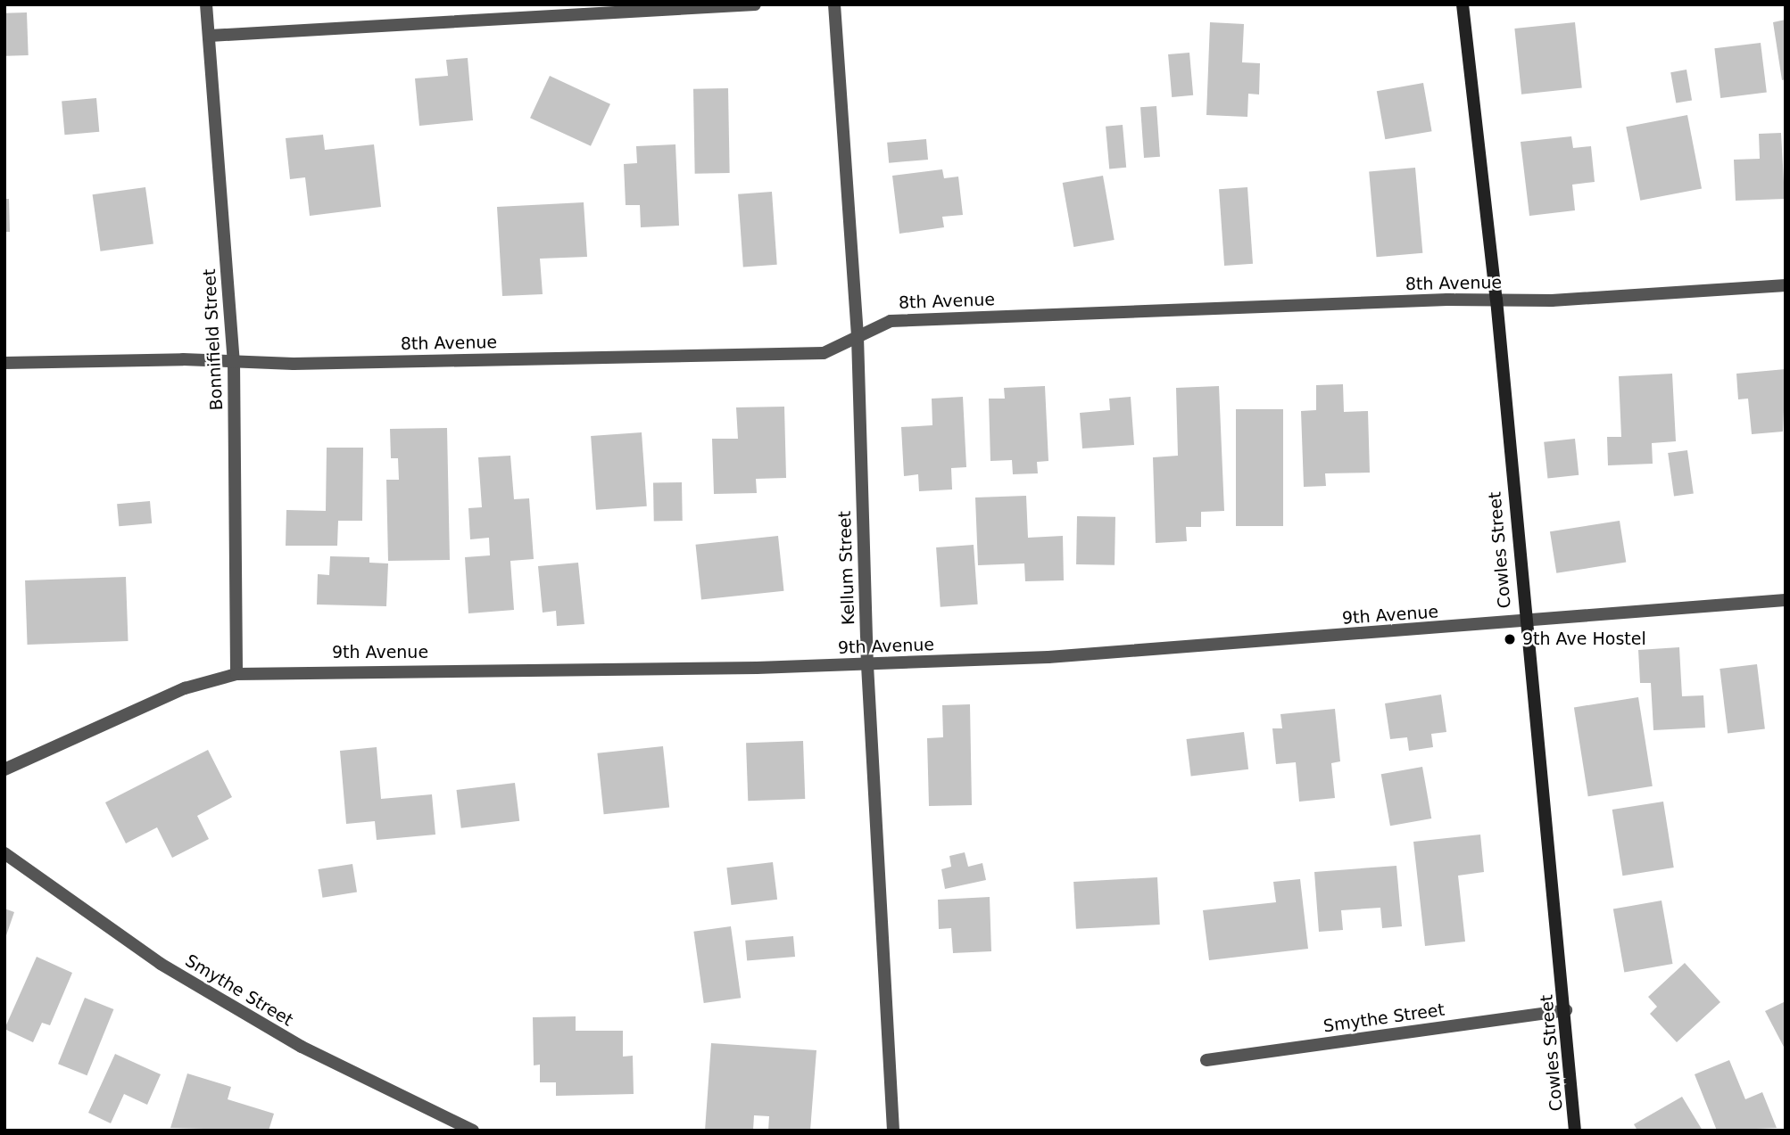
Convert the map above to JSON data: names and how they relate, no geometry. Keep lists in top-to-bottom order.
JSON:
{
  "streets": {
    "main road": ["Cowles Street"],
    "street": [
      "8th Avenue",
      "Bonnifield Street",
      "Kellum Street",
      "9th Avenue",
      "Smythe Street"
    ]
  },
  "crossings": [
    ["8th Avenue", "Bonnifield Street"],
    ["8th Avenue", "Cowles Street"],
    ["8th Avenue", "Kellum Street"],
    ["Bonnifield Street", "9th Avenue"],
    ["Cowles Street", "9th Avenue"],
    ["Cowles Street", "Smythe Street"],
    ["Kellum Street", "9th Avenue"]
  ],
  "places": ["9th Ave Hostel"]
}
